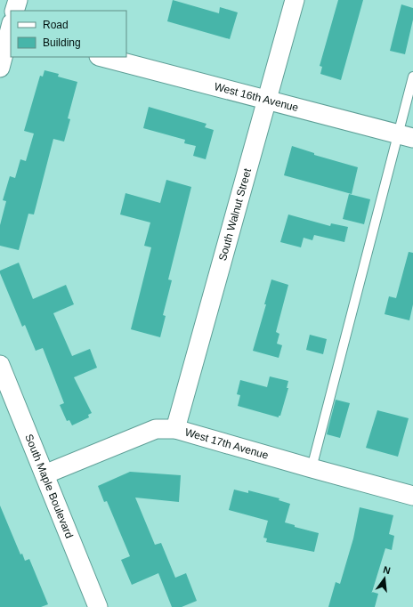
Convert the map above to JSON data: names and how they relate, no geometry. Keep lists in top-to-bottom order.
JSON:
{
  "streets": {
    "street": [
      "West 16th Avenue",
      "South Walnut Street",
      "West 17th Avenue",
      "South Maple Boulevard"
    ]
  },
  "crossings": [
    ["West 16th Avenue", "South Walnut Street"],
    ["South Walnut Street", "West 17th Avenue"],
    ["West 17th Avenue", "South Maple Boulevard"]
  ],
  "legend": ["Road", "Building"],
  "north": "top"
}
